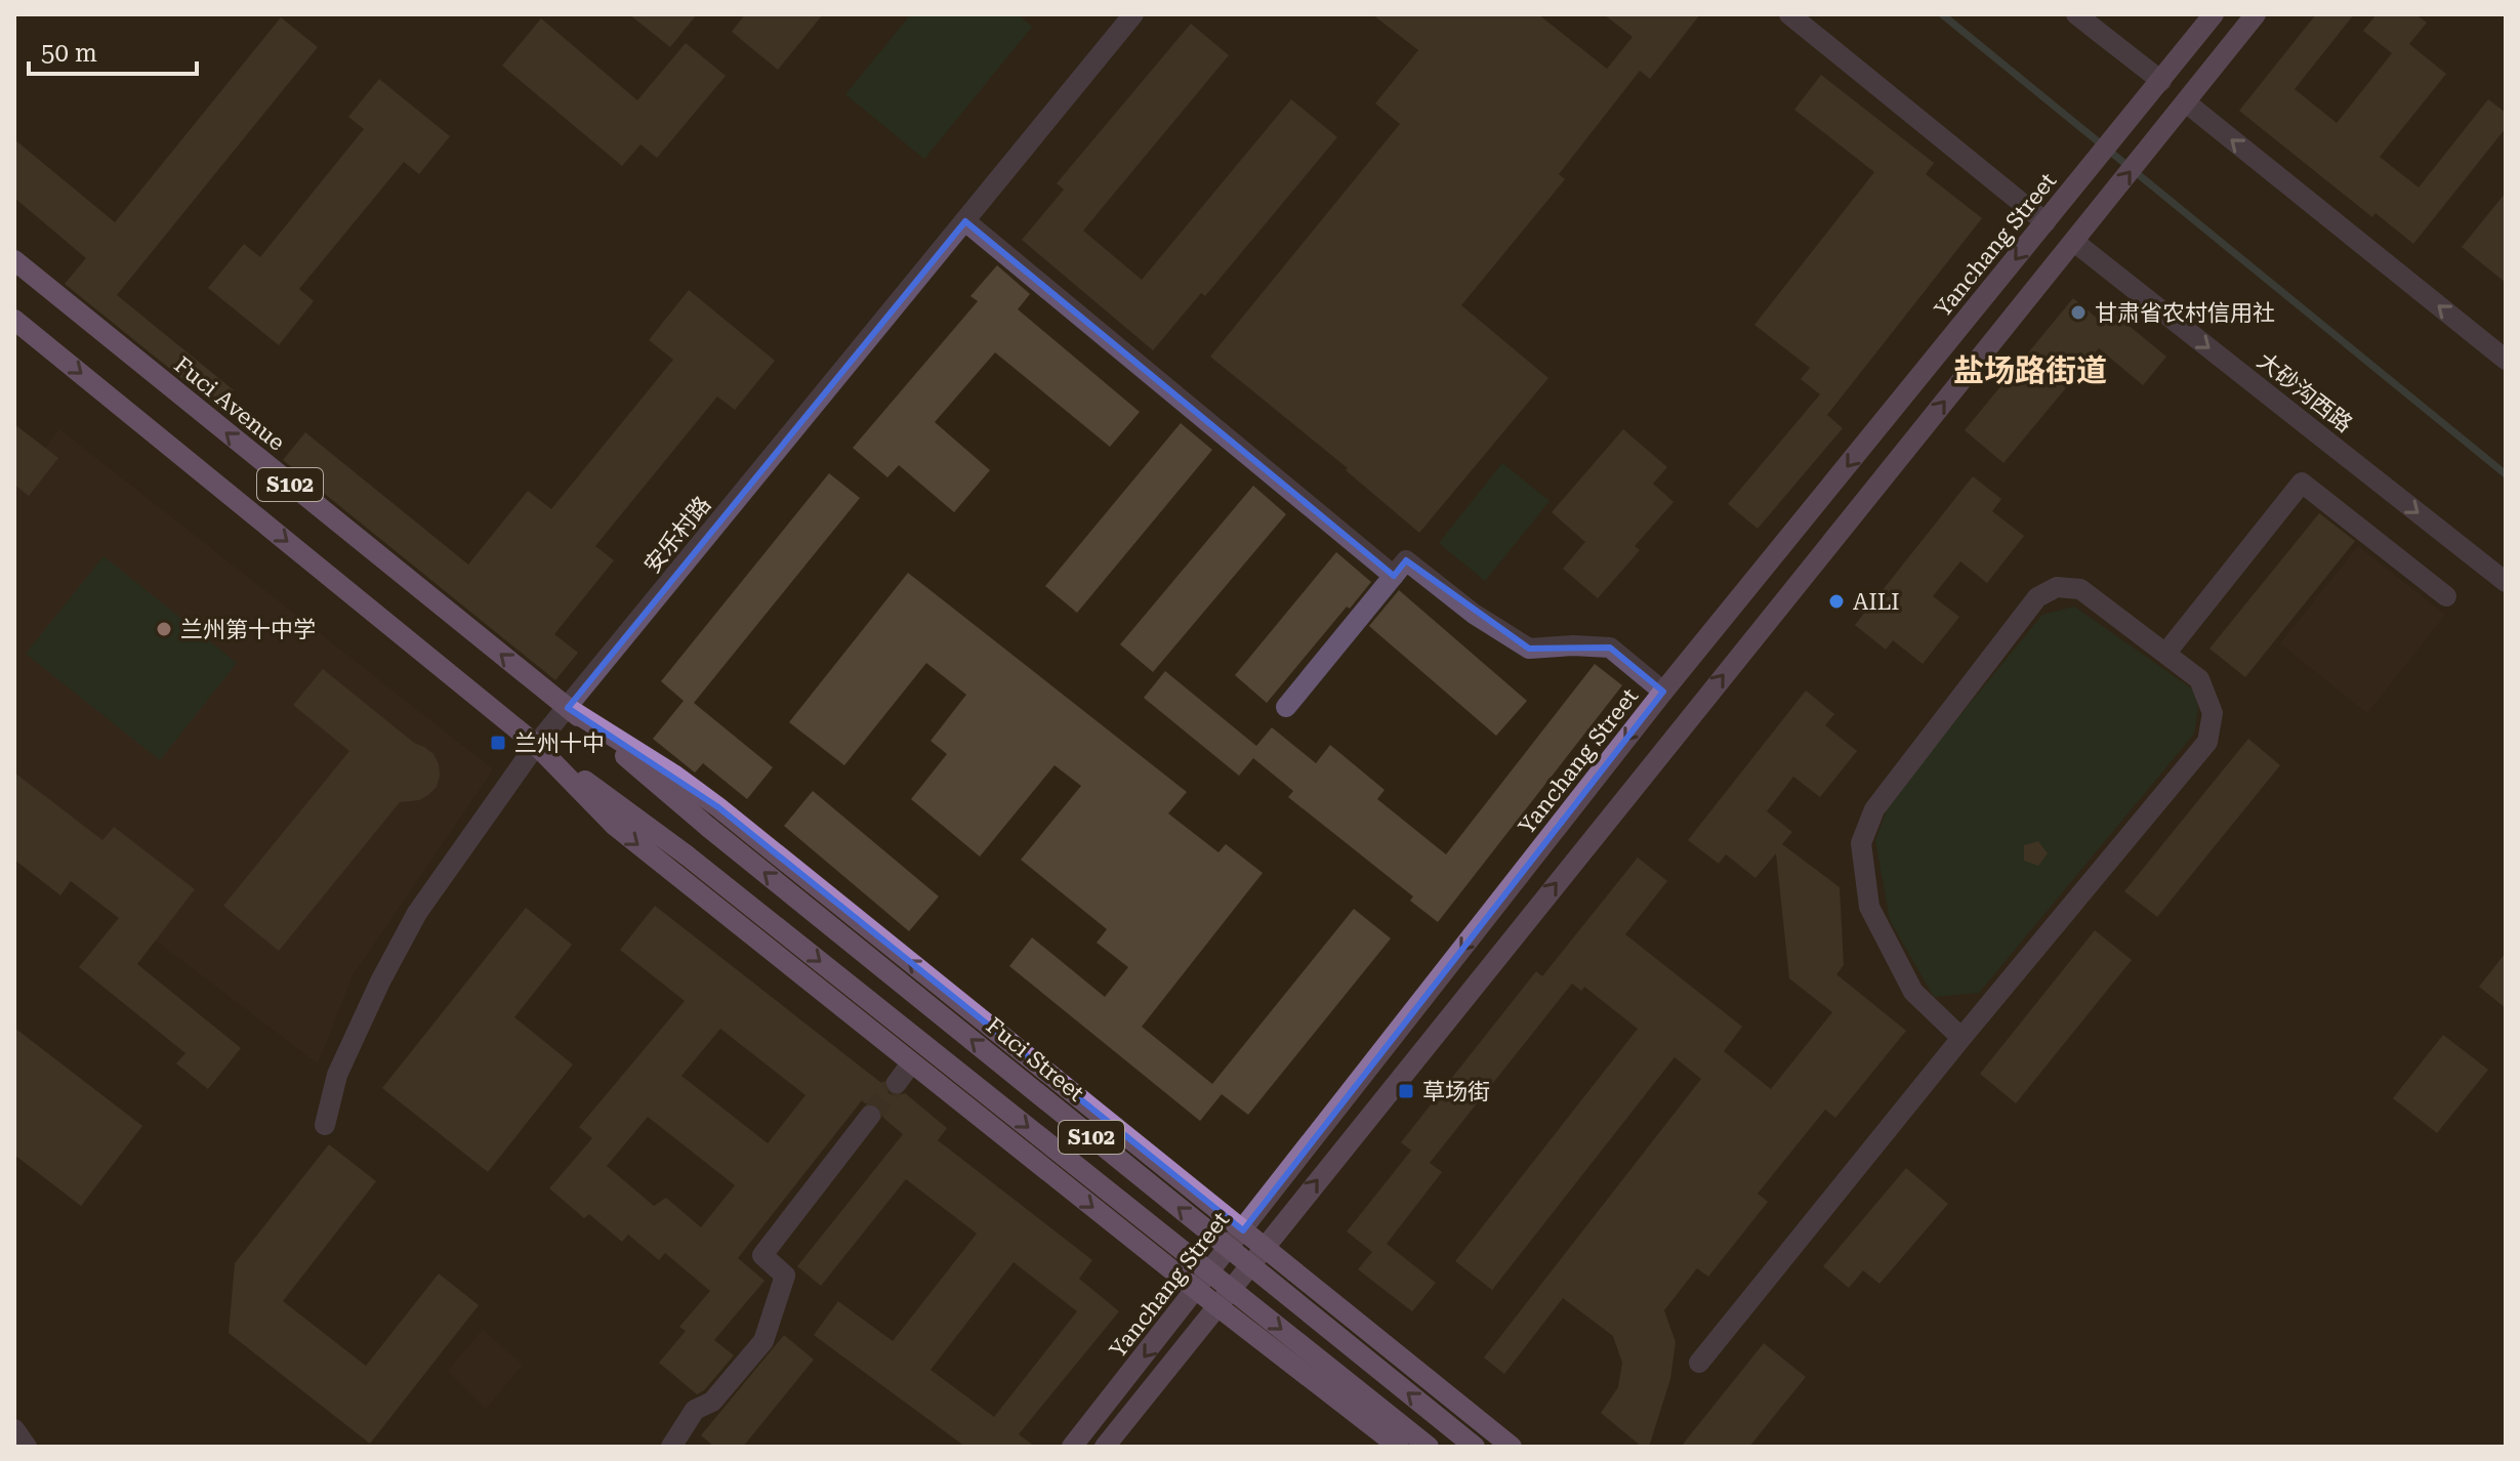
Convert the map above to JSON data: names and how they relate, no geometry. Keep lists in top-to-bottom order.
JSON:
{
  "streets": {
    "main road": [
      "Yanchang Street",
      "Fuci Avenue",
      "S102",
      "Fuci Street"
    ],
    "street": ["大砂沟西路", "安乐村路"]
  },
  "crossings": [
    ["Fuci Avenue", "安乐村路"],
    ["Fuci Avenue", "Fuci Street"],
    ["S102", "安乐村路"],
    ["安乐村路", "Fuci Street"]
  ],
  "districts": ["盐场路街道"],
  "places": {
    "other": ["甘肃省农村信用社", "AILI", "兰州第十中学"],
    "transit": ["兰州十中", "草场街"]
  },
  "scale_bar": "50 m"
}
